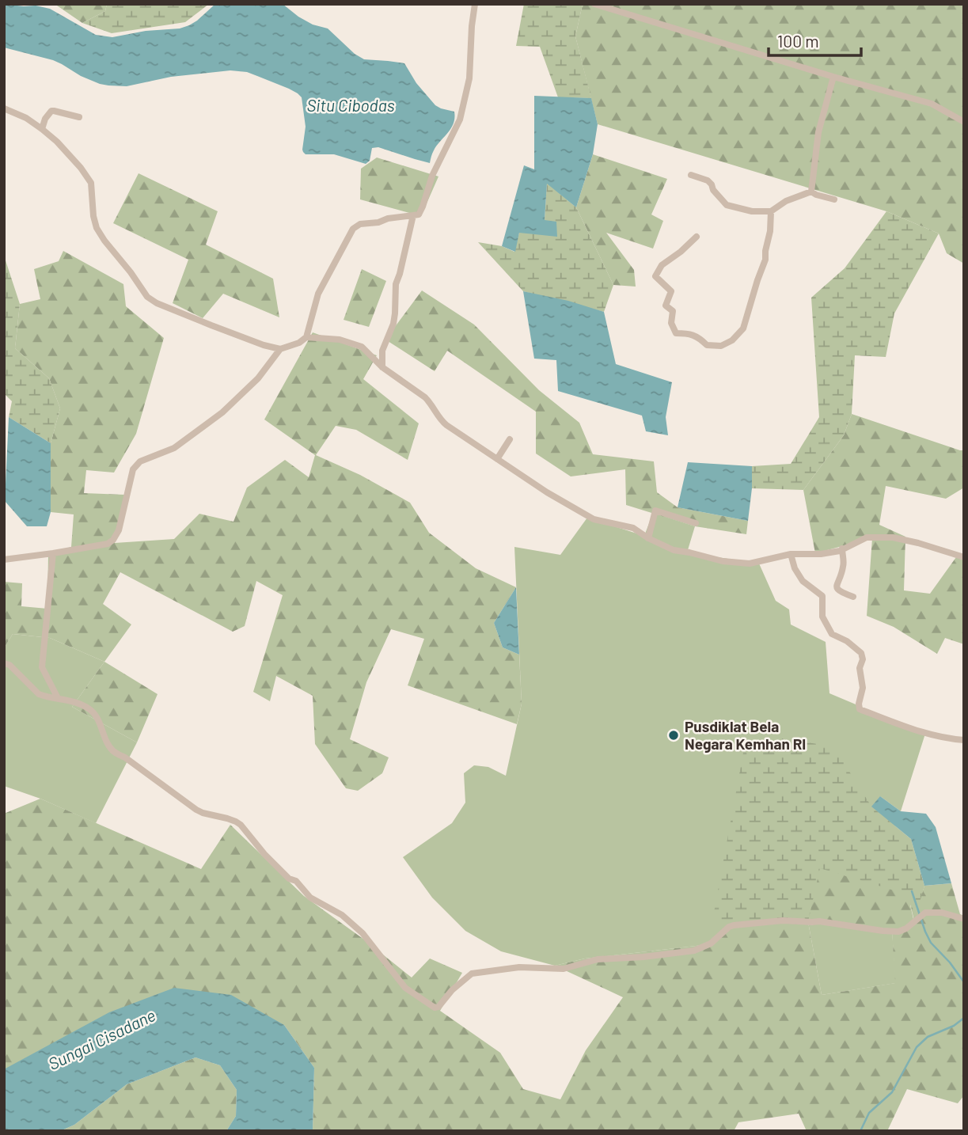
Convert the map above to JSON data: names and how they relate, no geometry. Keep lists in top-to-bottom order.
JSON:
{
  "water": ["Situ Cibodas", "Sungai Cisadane"],
  "places": ["Pusdiklat Bela Negara Kemhan RI"],
  "scale_bar": "100 m"
}
